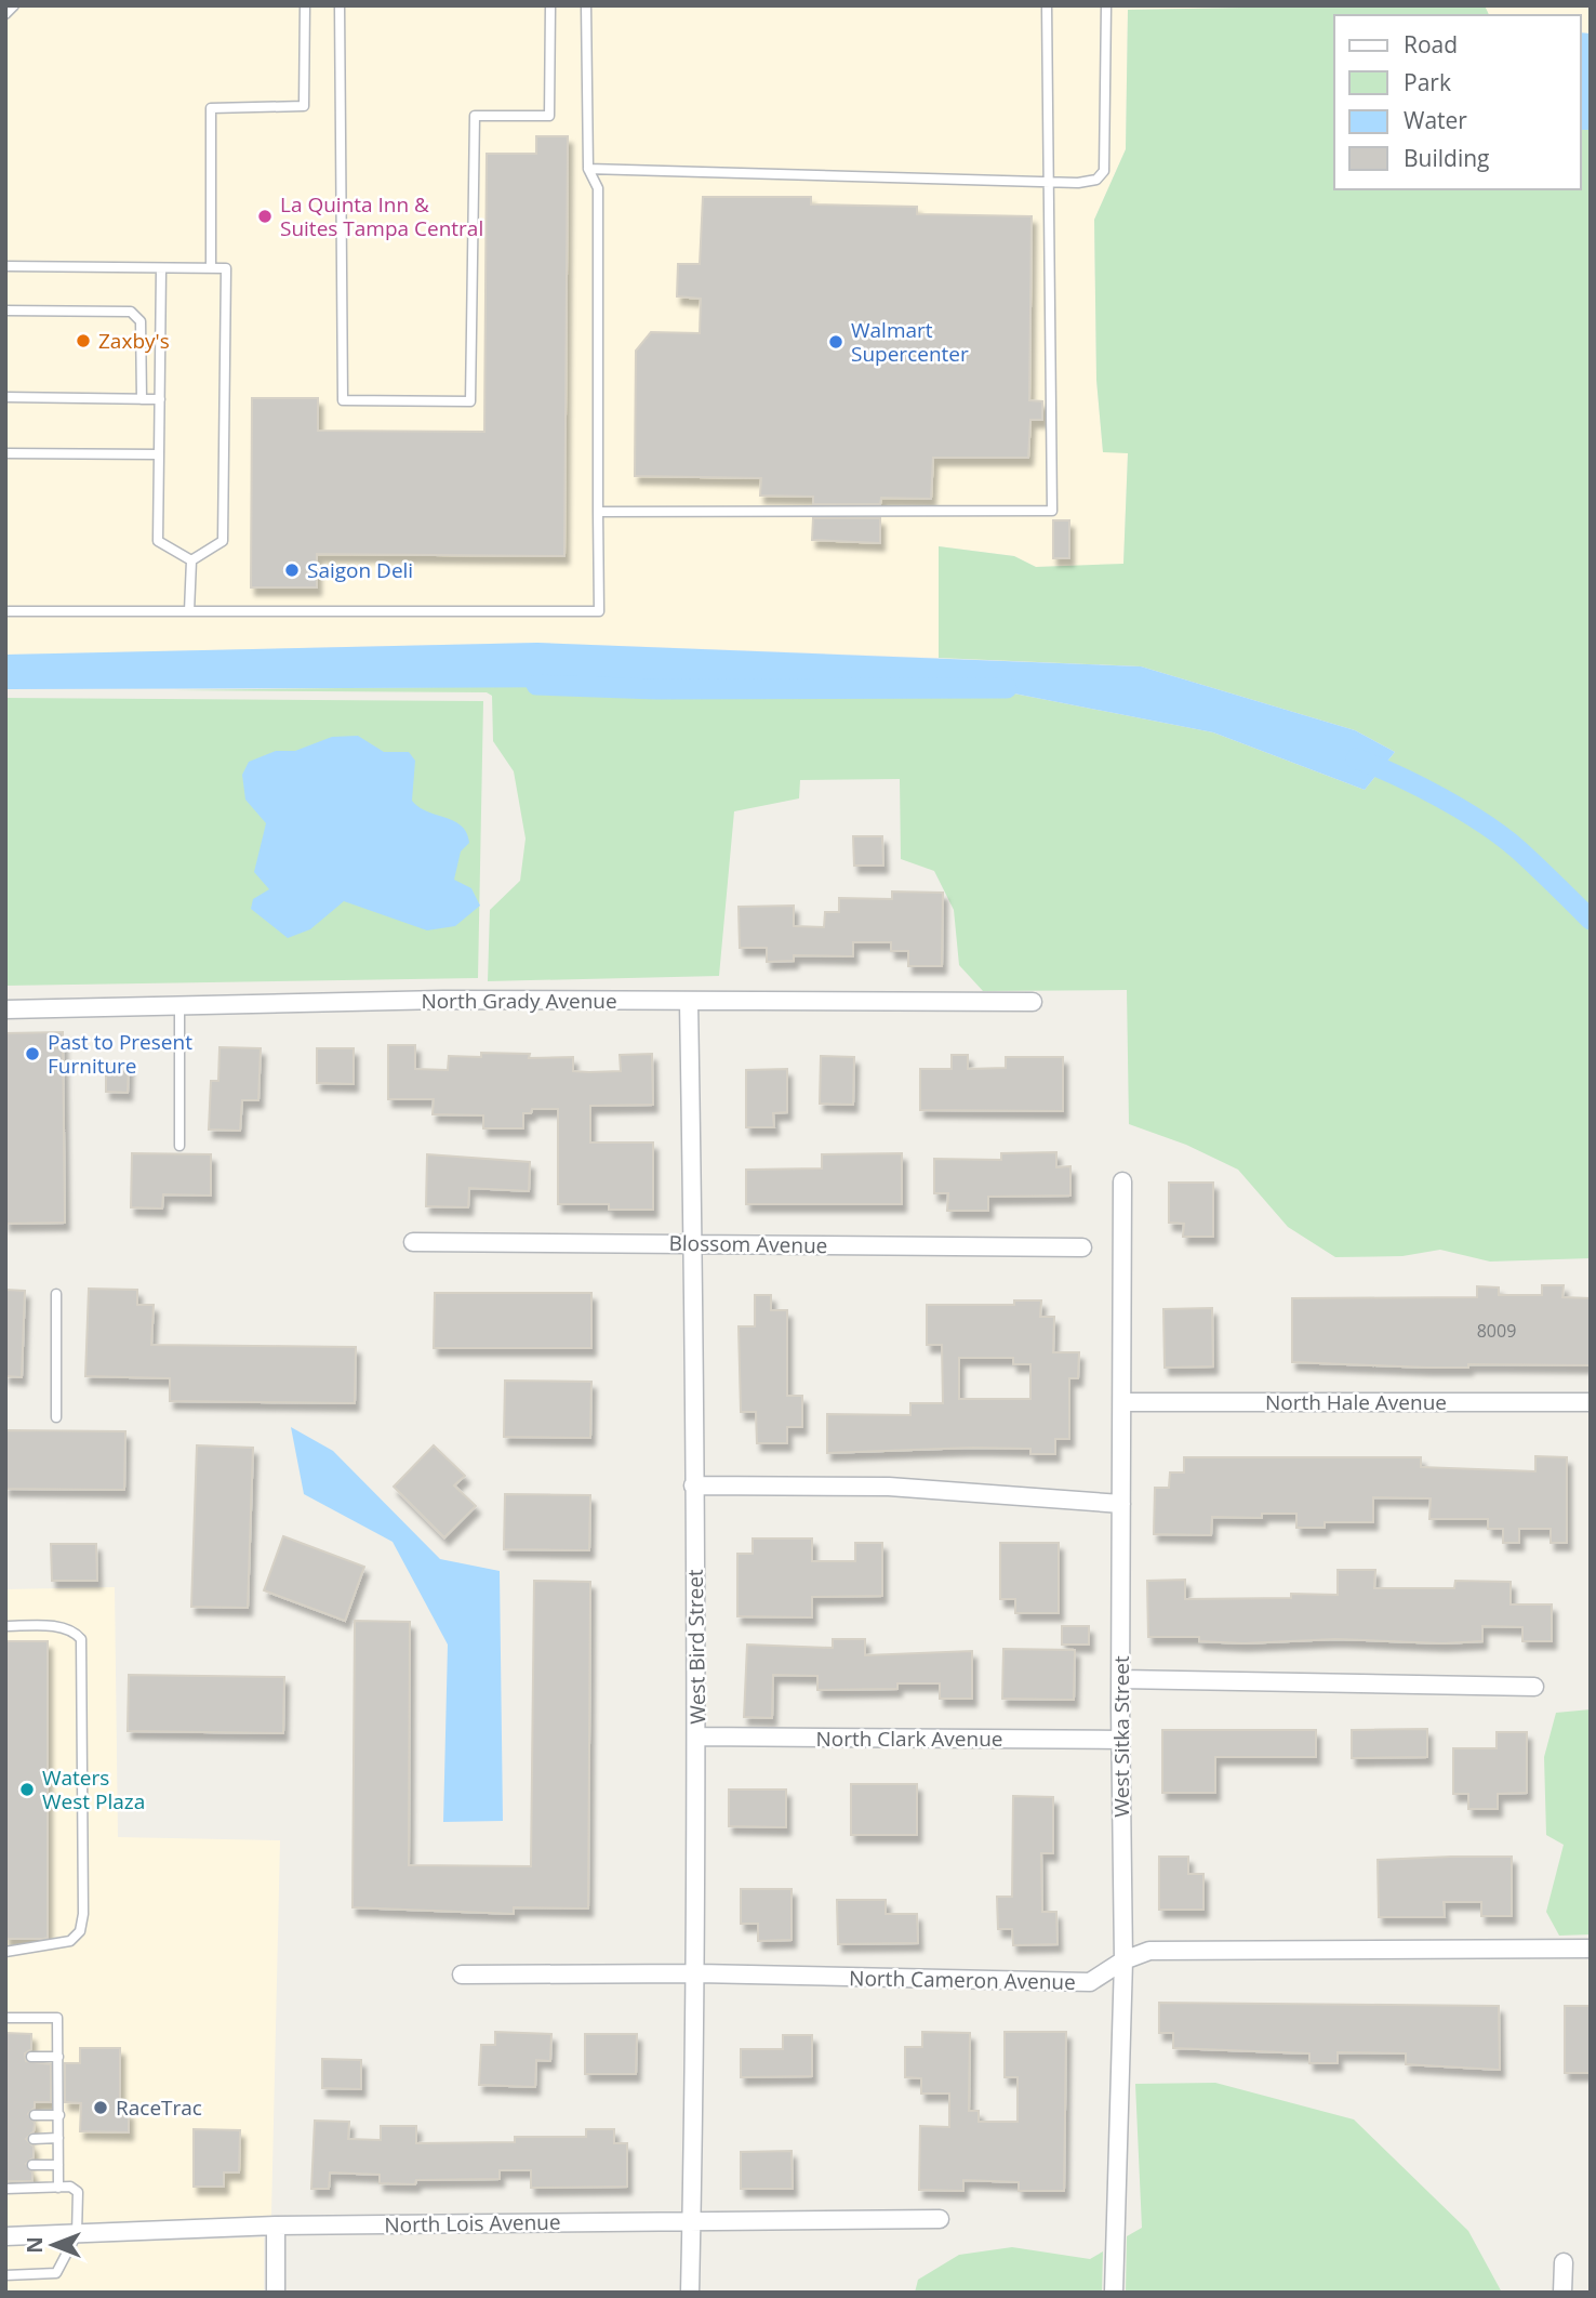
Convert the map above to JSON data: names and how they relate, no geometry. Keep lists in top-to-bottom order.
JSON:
{
  "streets": {
    "street": [
      "North Grady Avenue",
      "Blossom Avenue",
      "North Hale Avenue",
      "West Bird Street",
      "West Sitka Street",
      "North Clark Avenue",
      "North Cameron Avenue",
      "North Lois Avenue"
    ]
  },
  "crossings": [
    ["North Grady Avenue", "West Bird Street"],
    ["Blossom Avenue", "West Bird Street"],
    ["North Hale Avenue", "West Sitka Street"],
    ["West Bird Street", "North Clark Avenue"],
    ["West Bird Street", "North Cameron Avenue"],
    ["West Bird Street", "North Lois Avenue"],
    ["West Sitka Street", "North Clark Avenue"],
    ["West Sitka Street", "North Cameron Avenue"]
  ],
  "places": [
    "La Quinta Inn & Suites Tampa Central",
    "Zaxby's",
    "Walmart Supercenter",
    "Saigon Deli",
    "Past to Present Furniture",
    "Waters West Plaza",
    "RaceTrac"
  ],
  "house_numbers": ["8009"],
  "legend": [
    "Road",
    "Park",
    "Water",
    "Building"
  ],
  "north": "left"
}
